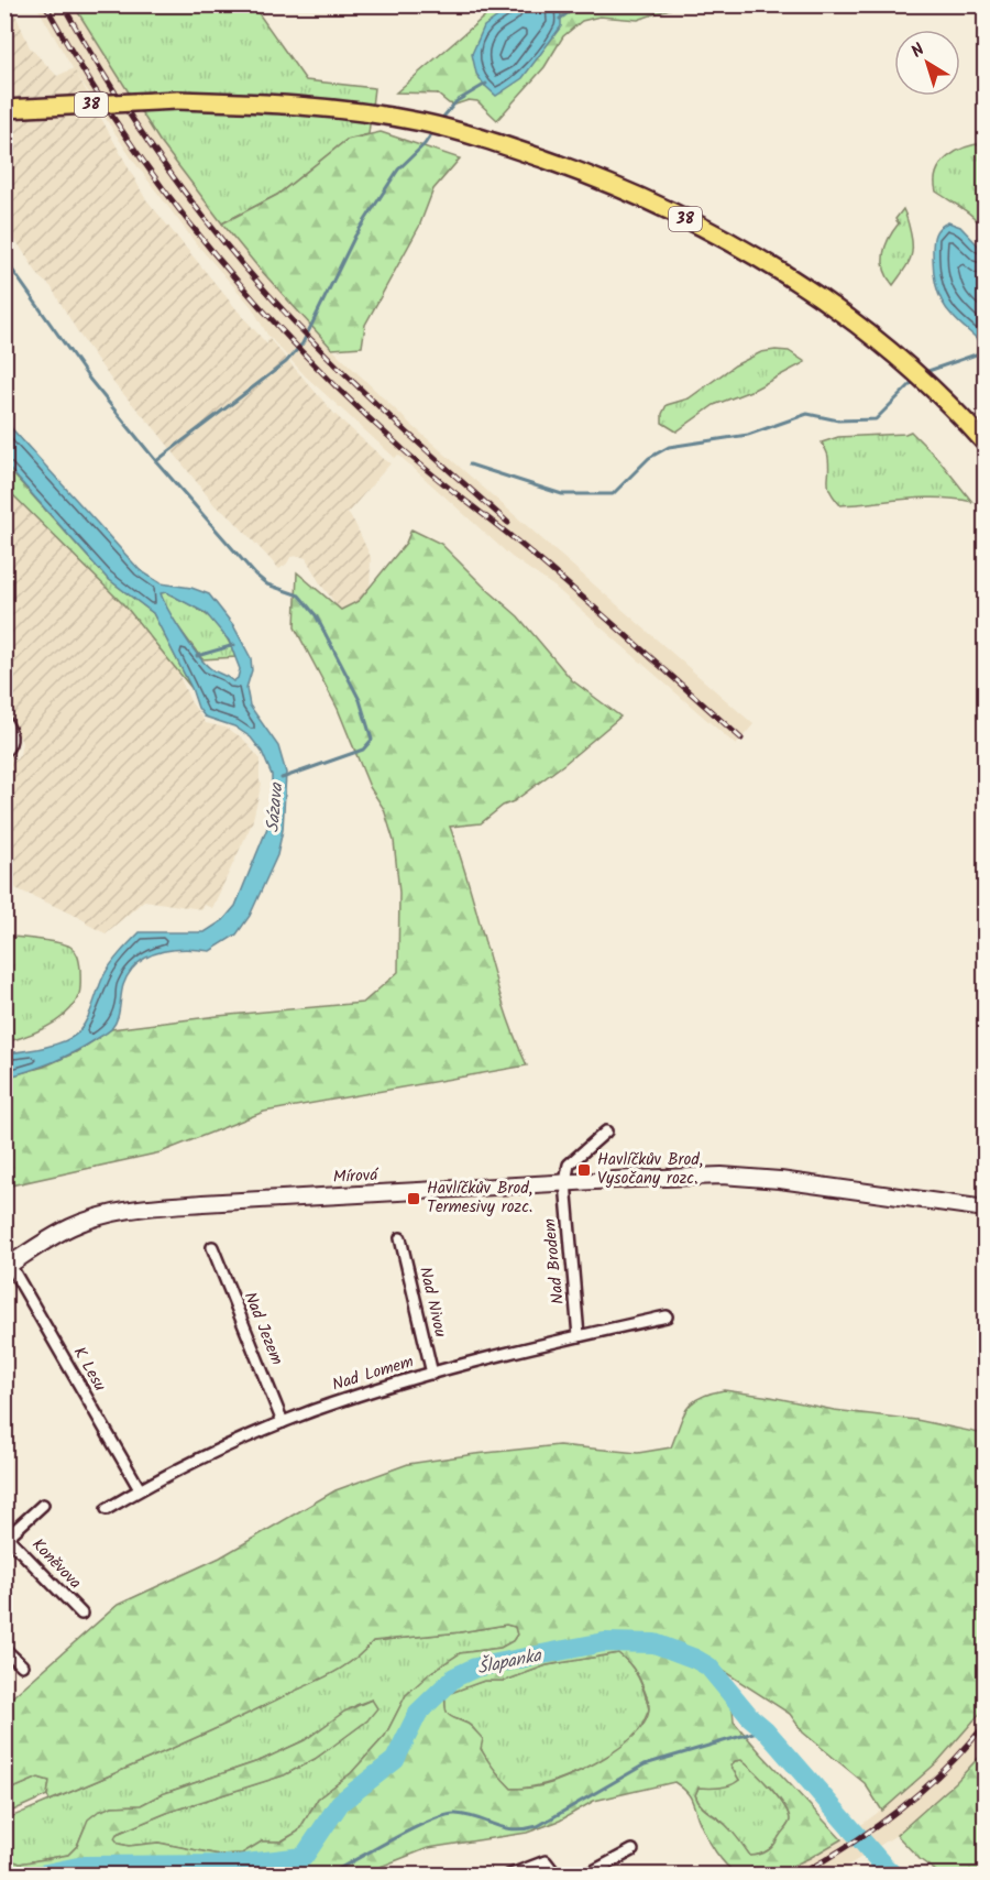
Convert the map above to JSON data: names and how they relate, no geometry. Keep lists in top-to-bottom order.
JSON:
{
  "streets": {
    "main road": ["38"],
    "street": [
      "Mírová",
      "Nad Brodem",
      "Nad Nivou",
      "Nad Jezem",
      "K Lesu",
      "Nad Lomem",
      "Koněvova"
    ]
  },
  "crossings": [
    ["Mírová", "Nad Brodem"],
    ["Mírová", "K Lesu"],
    ["Nad Brodem", "Nad Lomem"],
    ["Nad Nivou", "Nad Lomem"],
    ["Nad Jezem", "Nad Lomem"],
    ["K Lesu", "Nad Lomem"]
  ],
  "water": ["Sázava", "Šlapanka"],
  "places": {
    "transit": ["Havlíčkův Brod, Vysočany rozc.", "Havlíčkův Brod, Termesivy rozc."]
  },
  "north": "top left"
}
